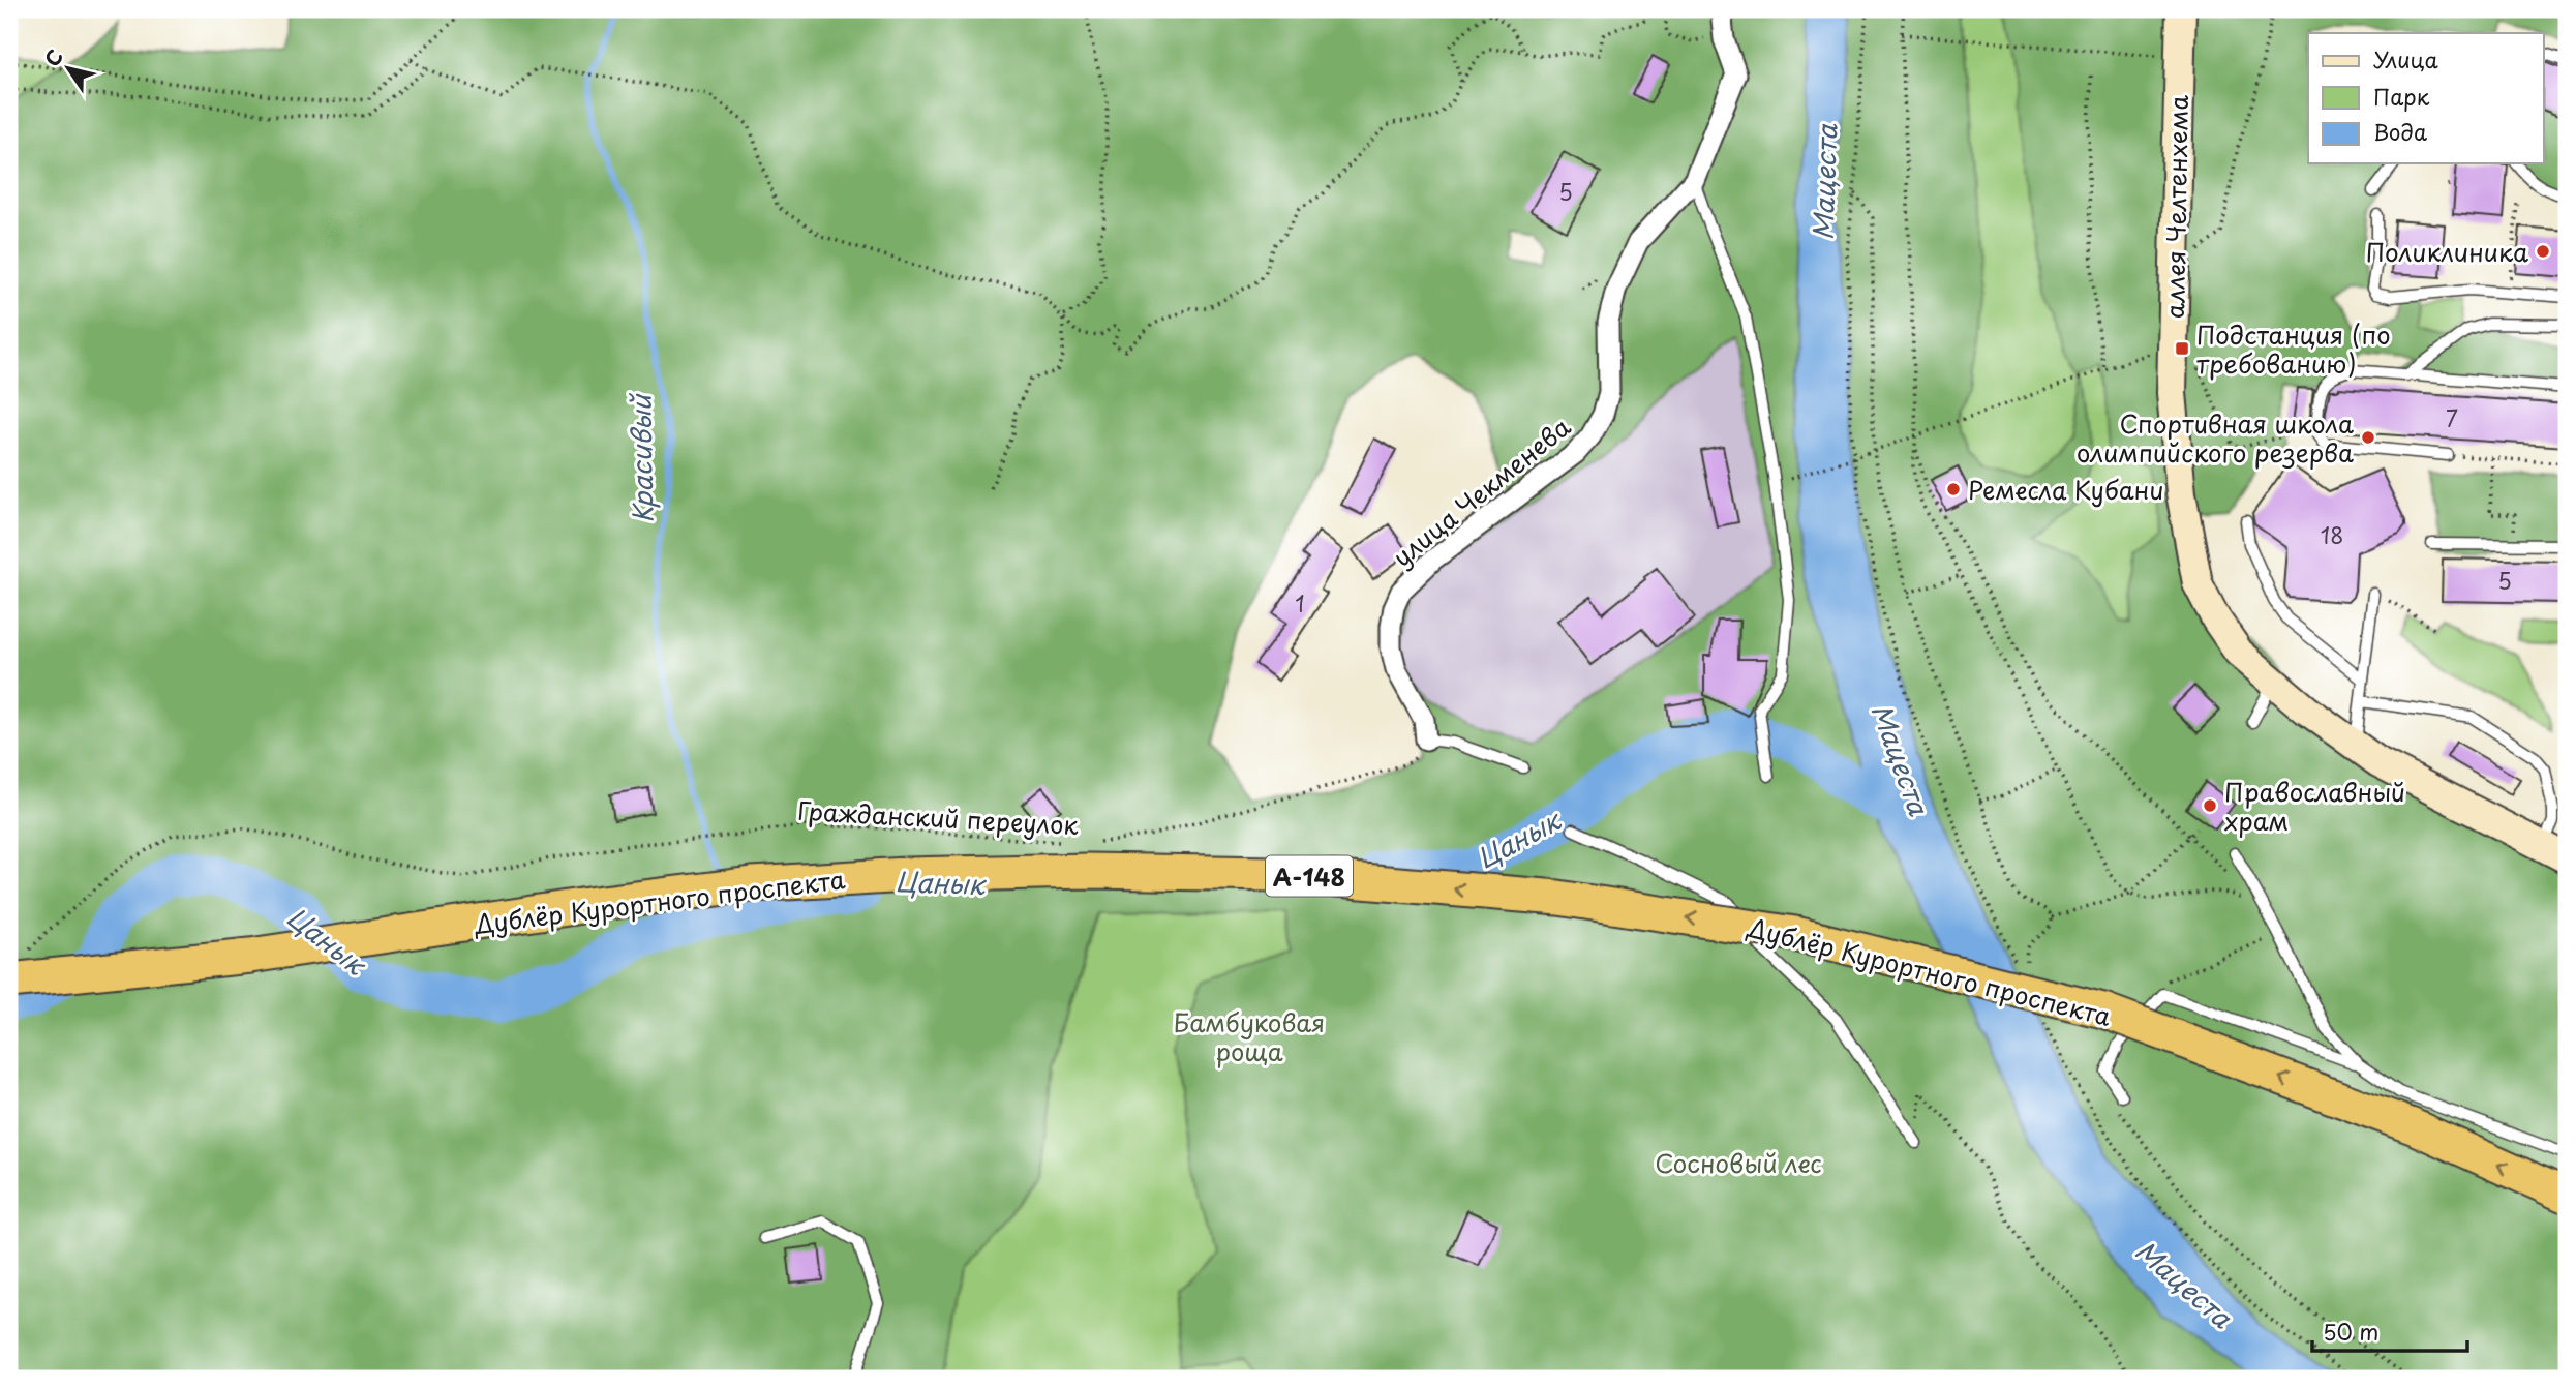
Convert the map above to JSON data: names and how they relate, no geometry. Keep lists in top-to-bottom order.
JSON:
{
  "streets": {
    "highway": ["А-148", "Дублёр Курортного проспекта"],
    "main road": ["аллея Челтенхема"],
    "street": ["улица Чекменева"],
    "path": ["Гражданский переулок"]
  },
  "crossings": [
    ["улица Чекменева", "Гражданский переулок"]
  ],
  "one_way": ["Дублёр Курортного проспекта"],
  "water": ["Мацеста", "Красивый", "Цанык"],
  "parks": ["Бамбуковая роща", "Сосновый лес"],
  "places": {
    "other": [
      "Поликлиника",
      "Спортивная школа олимпийского резерва",
      "Ремесла Кубани",
      "Православный храм"
    ],
    "transit": ["Подстанция (по требованию)"]
  },
  "house_numbers": [
    "5",
    "7",
    "18",
    "5",
    "1"
  ],
  "legend": ["Улица", "Парк", "Вода"],
  "scale_bar": "50 m",
  "north": "top left"
}
